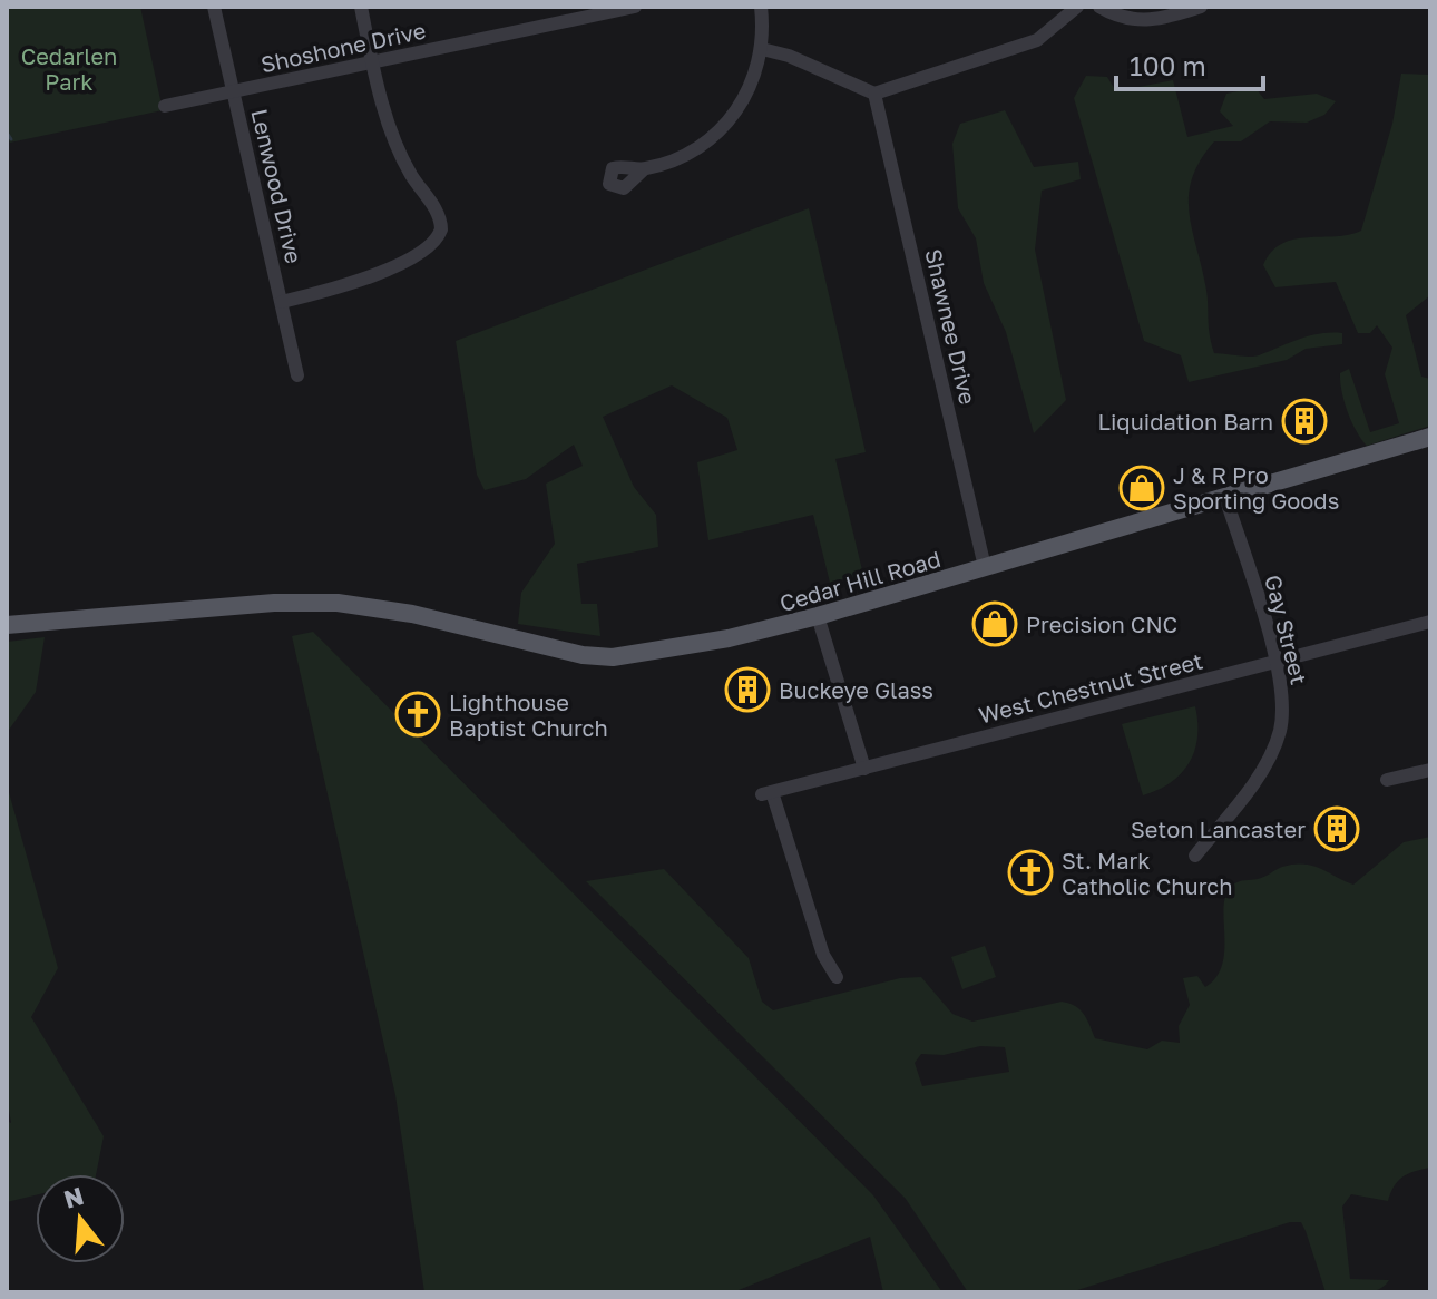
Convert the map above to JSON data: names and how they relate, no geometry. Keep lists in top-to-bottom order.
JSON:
{
  "streets": {
    "main road": ["Cedar Hill Road"],
    "street": [
      "Shoshone Drive",
      "Lenwood Drive",
      "Shawnee Drive",
      "Gay Street",
      "West Chestnut Street"
    ]
  },
  "crossings": [
    ["Shoshone Drive", "Lenwood Drive"],
    ["Shawnee Drive", "Cedar Hill Road"],
    ["Cedar Hill Road", "Gay Street"],
    ["Gay Street", "West Chestnut Street"]
  ],
  "parks": ["Cedarlen Park"],
  "places": {
    "building": ["Liquidation Barn", "Buckeye Glass", "Seton Lancaster"],
    "shop": ["J & R Pro Sporting Goods", "Precision CNC"],
    "church": ["Lighthouse Baptist Church", "St. Mark Catholic Church"]
  },
  "scale_bar": "100 m",
  "north": "top"
}
